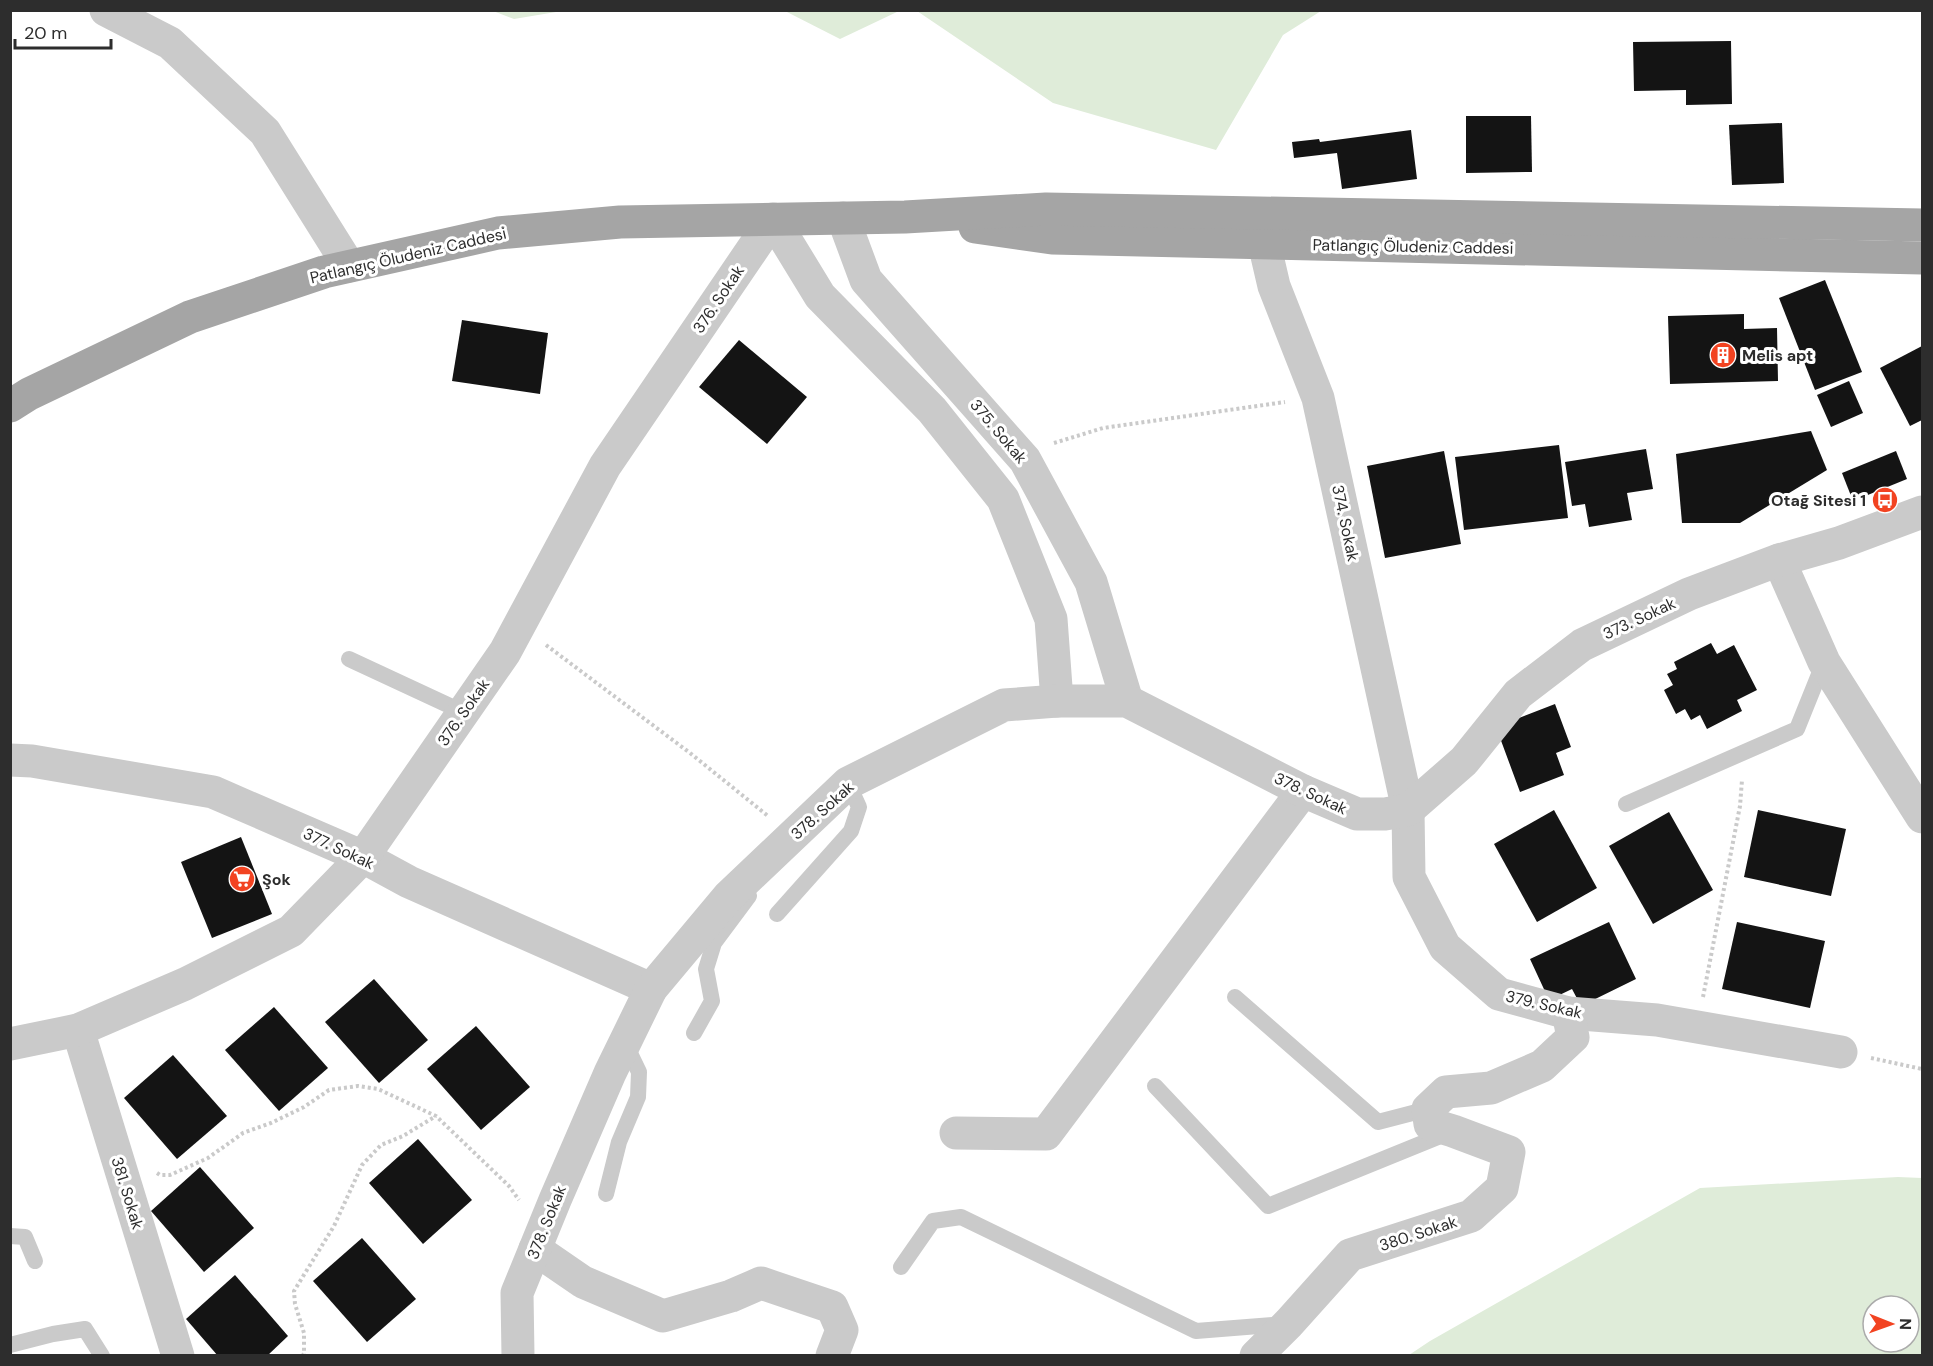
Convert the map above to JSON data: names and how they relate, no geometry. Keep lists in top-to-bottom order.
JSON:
{
  "streets": {
    "main road": ["Patlangıç Öludeniz Caddesi"],
    "street": [
      "376. Sokak",
      "375. Sokak",
      "374. Sokak",
      "373. Sokak",
      "378. Sokak",
      "377. Sokak",
      "379. Sokak",
      "381. Sokak",
      "380. Sokak"
    ]
  },
  "crossings": [
    ["Patlangıç Öludeniz Caddesi", "376. Sokak"],
    ["Patlangıç Öludeniz Caddesi", "375. Sokak"],
    ["Patlangıç Öludeniz Caddesi", "374. Sokak"],
    ["376. Sokak", "377. Sokak"],
    ["376. Sokak", "381. Sokak"],
    ["375. Sokak", "378. Sokak"],
    ["374. Sokak", "373. Sokak"],
    ["374. Sokak", "378. Sokak"],
    ["374. Sokak", "379. Sokak"],
    ["373. Sokak", "378. Sokak"],
    ["373. Sokak", "379. Sokak"],
    ["378. Sokak", "377. Sokak"],
    ["378. Sokak", "379. Sokak"]
  ],
  "places": {
    "building": ["Melis apt"],
    "bus stop": ["Otağ Sitesi 1"],
    "supermarket": ["Şok"]
  },
  "scale_bar": "20 m",
  "north": "right"
}
